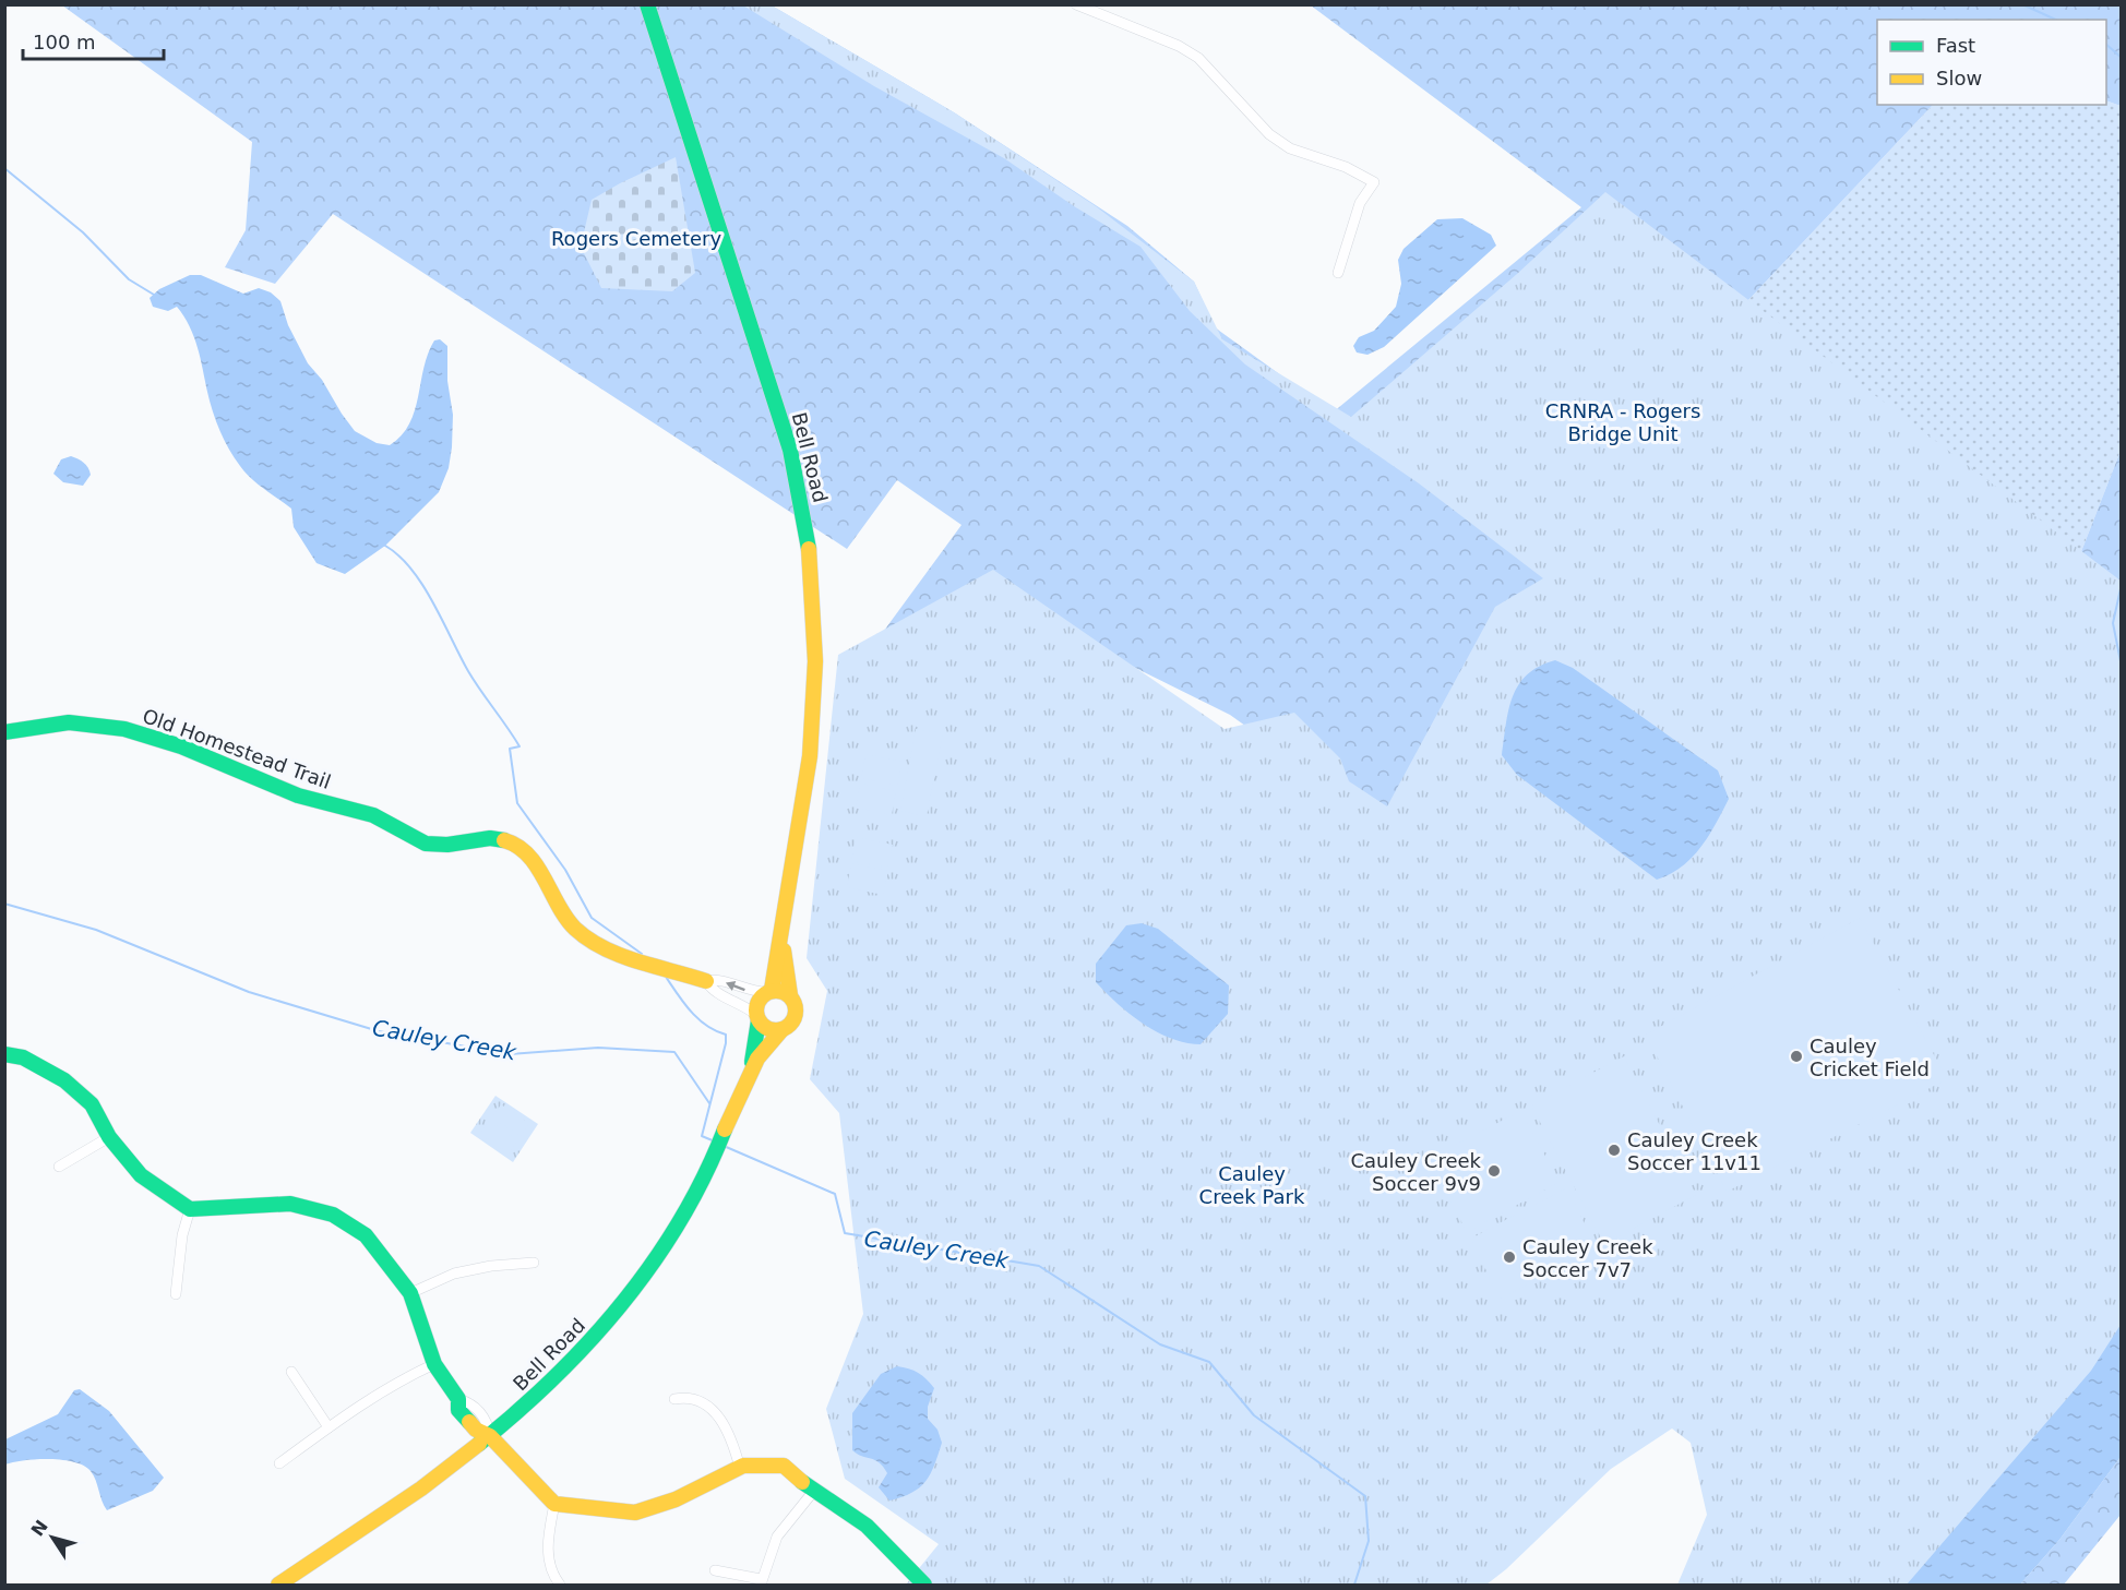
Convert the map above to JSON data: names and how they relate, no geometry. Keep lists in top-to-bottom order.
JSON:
{
  "streets": {
    "street": ["Bell Road", "Old Homestead Trail"]
  },
  "water": ["Cauley Creek"],
  "parks": ["Rogers Cemetery", "CRNRA - Rogers Bridge Unit", "Cauley Creek Park"],
  "places": [
    "Cauley Cricket Field",
    "Cauley Creek Soccer 11v11",
    "Cauley Creek Soccer 9v9",
    "Cauley Creek Soccer 7v7"
  ],
  "legend": ["Fast", "Slow"],
  "scale_bar": "100 m",
  "north": "top left"
}
